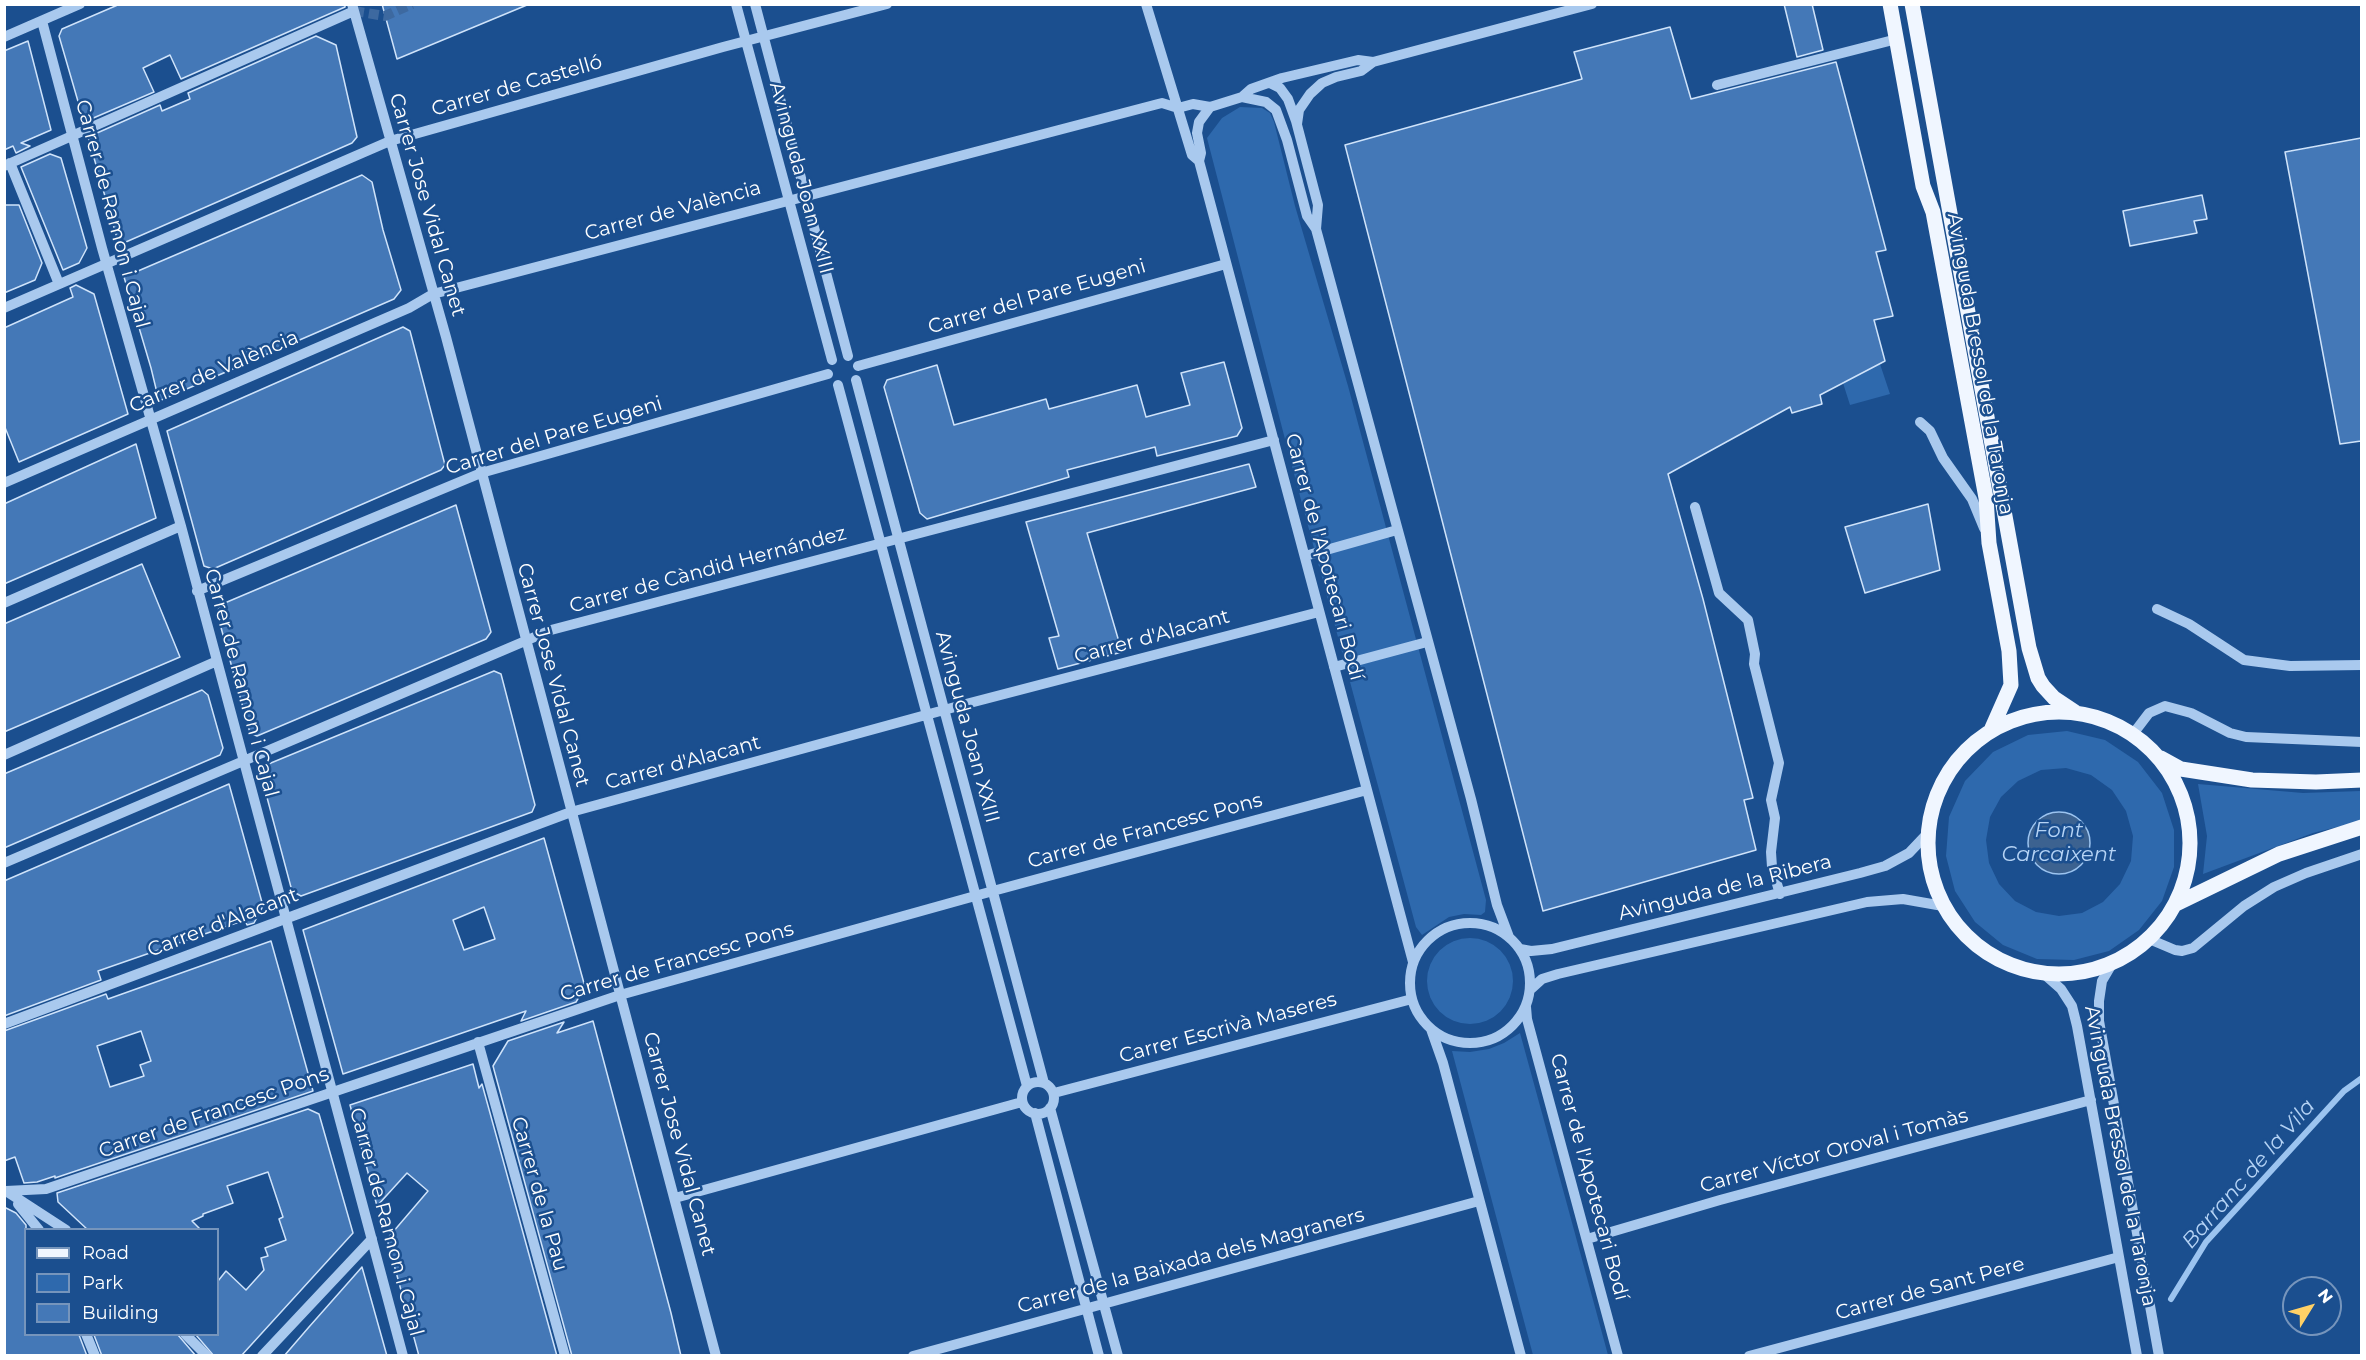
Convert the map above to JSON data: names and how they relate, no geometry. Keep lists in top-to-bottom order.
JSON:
{
  "streets": {
    "main road": ["Avinguda Bressol de la Taronja"],
    "street": [
      "Carrer de Castelló",
      "Avinguda Joan XXIII",
      "Carrer Jose Vidal Canet",
      "Carrer de València",
      "Carrer de Ramon i Cajal",
      "Carrer del Pare Eugeni",
      "Carrer de l'Apotecari Bodí",
      "Carrer de Càndid Hernández",
      "Carrer d'Alacant",
      "Carrer de Francesc Pons",
      "Avinguda de la Ribera",
      "Carrer Escrivà Maseres",
      "Carrer Víctor Oroval i Tomàs",
      "Carrer de la Pau",
      "Carrer de la Baixada dels Magraners",
      "Carrer de Sant Pere"
    ]
  },
  "crossings": [
    ["Carrer de Castelló", "Avinguda Joan XXIII"],
    ["Carrer de Castelló", "Carrer Jose Vidal Canet"],
    ["Carrer de Castelló", "Carrer de Ramon i Cajal"],
    ["Avinguda Joan XXIII", "Carrer de València"],
    ["Avinguda Joan XXIII", "Carrer del Pare Eugeni"],
    ["Avinguda Joan XXIII", "Carrer de Càndid Hernández"],
    ["Avinguda Joan XXIII", "Carrer d'Alacant"],
    ["Avinguda Joan XXIII", "Carrer de Francesc Pons"],
    ["Avinguda Joan XXIII", "Carrer Escrivà Maseres"],
    ["Carrer Jose Vidal Canet", "Carrer de València"],
    ["Carrer Jose Vidal Canet", "Carrer del Pare Eugeni"],
    ["Carrer Jose Vidal Canet", "Carrer de Càndid Hernández"],
    ["Carrer Jose Vidal Canet", "Carrer d'Alacant"],
    ["Carrer Jose Vidal Canet", "Carrer de Francesc Pons"],
    ["Carrer de València", "Carrer de Ramon i Cajal"],
    ["Carrer de València", "Carrer de l'Apotecari Bodí"],
    ["Carrer de Ramon i Cajal", "Carrer del Pare Eugeni"],
    ["Carrer de Ramon i Cajal", "Carrer de Càndid Hernández"],
    ["Carrer de Ramon i Cajal", "Carrer d'Alacant"],
    ["Carrer de Ramon i Cajal", "Carrer de Francesc Pons"],
    ["Carrer del Pare Eugeni", "Carrer de l'Apotecari Bodí"],
    ["Avinguda Bressol de la Taronja", "Carrer Víctor Oroval i Tomàs"],
    ["Avinguda Bressol de la Taronja", "Carrer de Sant Pere"],
    ["Carrer de l'Apotecari Bodí", "Carrer de Càndid Hernández"],
    ["Carrer de l'Apotecari Bodí", "Carrer d'Alacant"],
    ["Carrer de l'Apotecari Bodí", "Carrer de Francesc Pons"],
    ["Carrer de l'Apotecari Bodí", "Avinguda de la Ribera"],
    ["Carrer de l'Apotecari Bodí", "Carrer Escrivà Maseres"],
    ["Carrer de l'Apotecari Bodí", "Carrer Víctor Oroval i Tomàs"],
    ["Carrer de Francesc Pons", "Carrer de la Pau"],
    ["Avinguda de la Ribera", "Carrer Escrivà Maseres"]
  ],
  "water": ["Font Carcaixent", "Barranc de la Vila"],
  "legend": ["Road", "Park", "Building"],
  "north": "top right"
}
